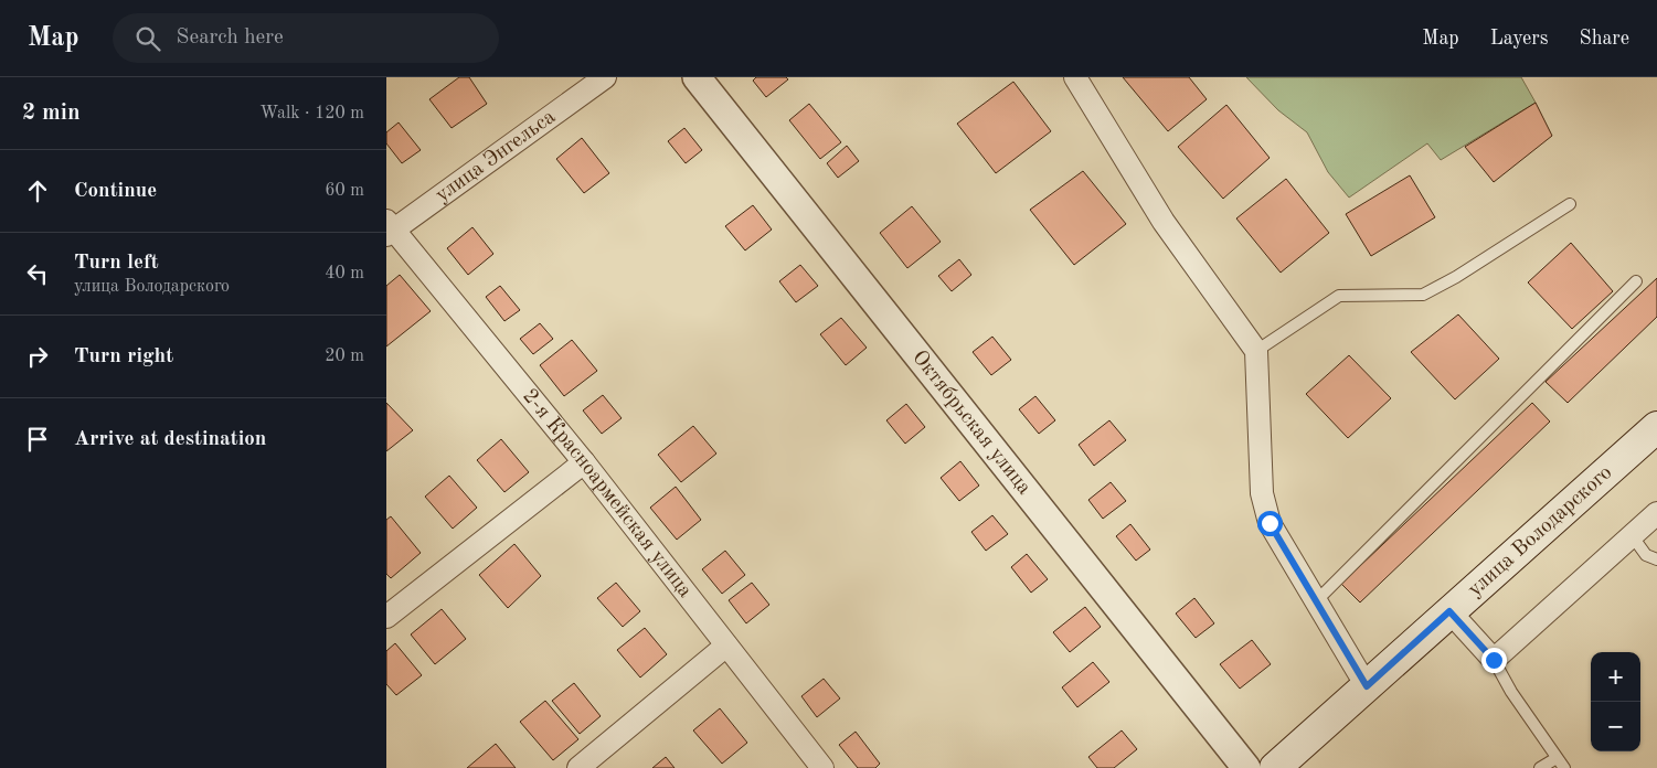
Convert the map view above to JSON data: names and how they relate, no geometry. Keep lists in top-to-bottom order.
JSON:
{
  "streets": {
    "main road": ["улица Володарского"],
    "street": ["улица Энгельса", "Октябрьская улица", "2-я Красноармейская улица"]
  },
  "crossings": [
    ["улица Энгельса", "2-я Красноармейская улица"]
  ],
  "page": {
    "header": "Map",
    "search": "Search here",
    "nav": ["Map", "Layers", "Share"],
    "heading": ["2 min", "Walk · 120 m"],
    "list": [
      ["Continue", "60 m"],
      ["Turn left", "улица Володарского", "40 m"],
      ["Turn right", "20 m"],
      "Arrive at destination"
    ],
    "map_buttons": ["+", "−"]
  }
}
